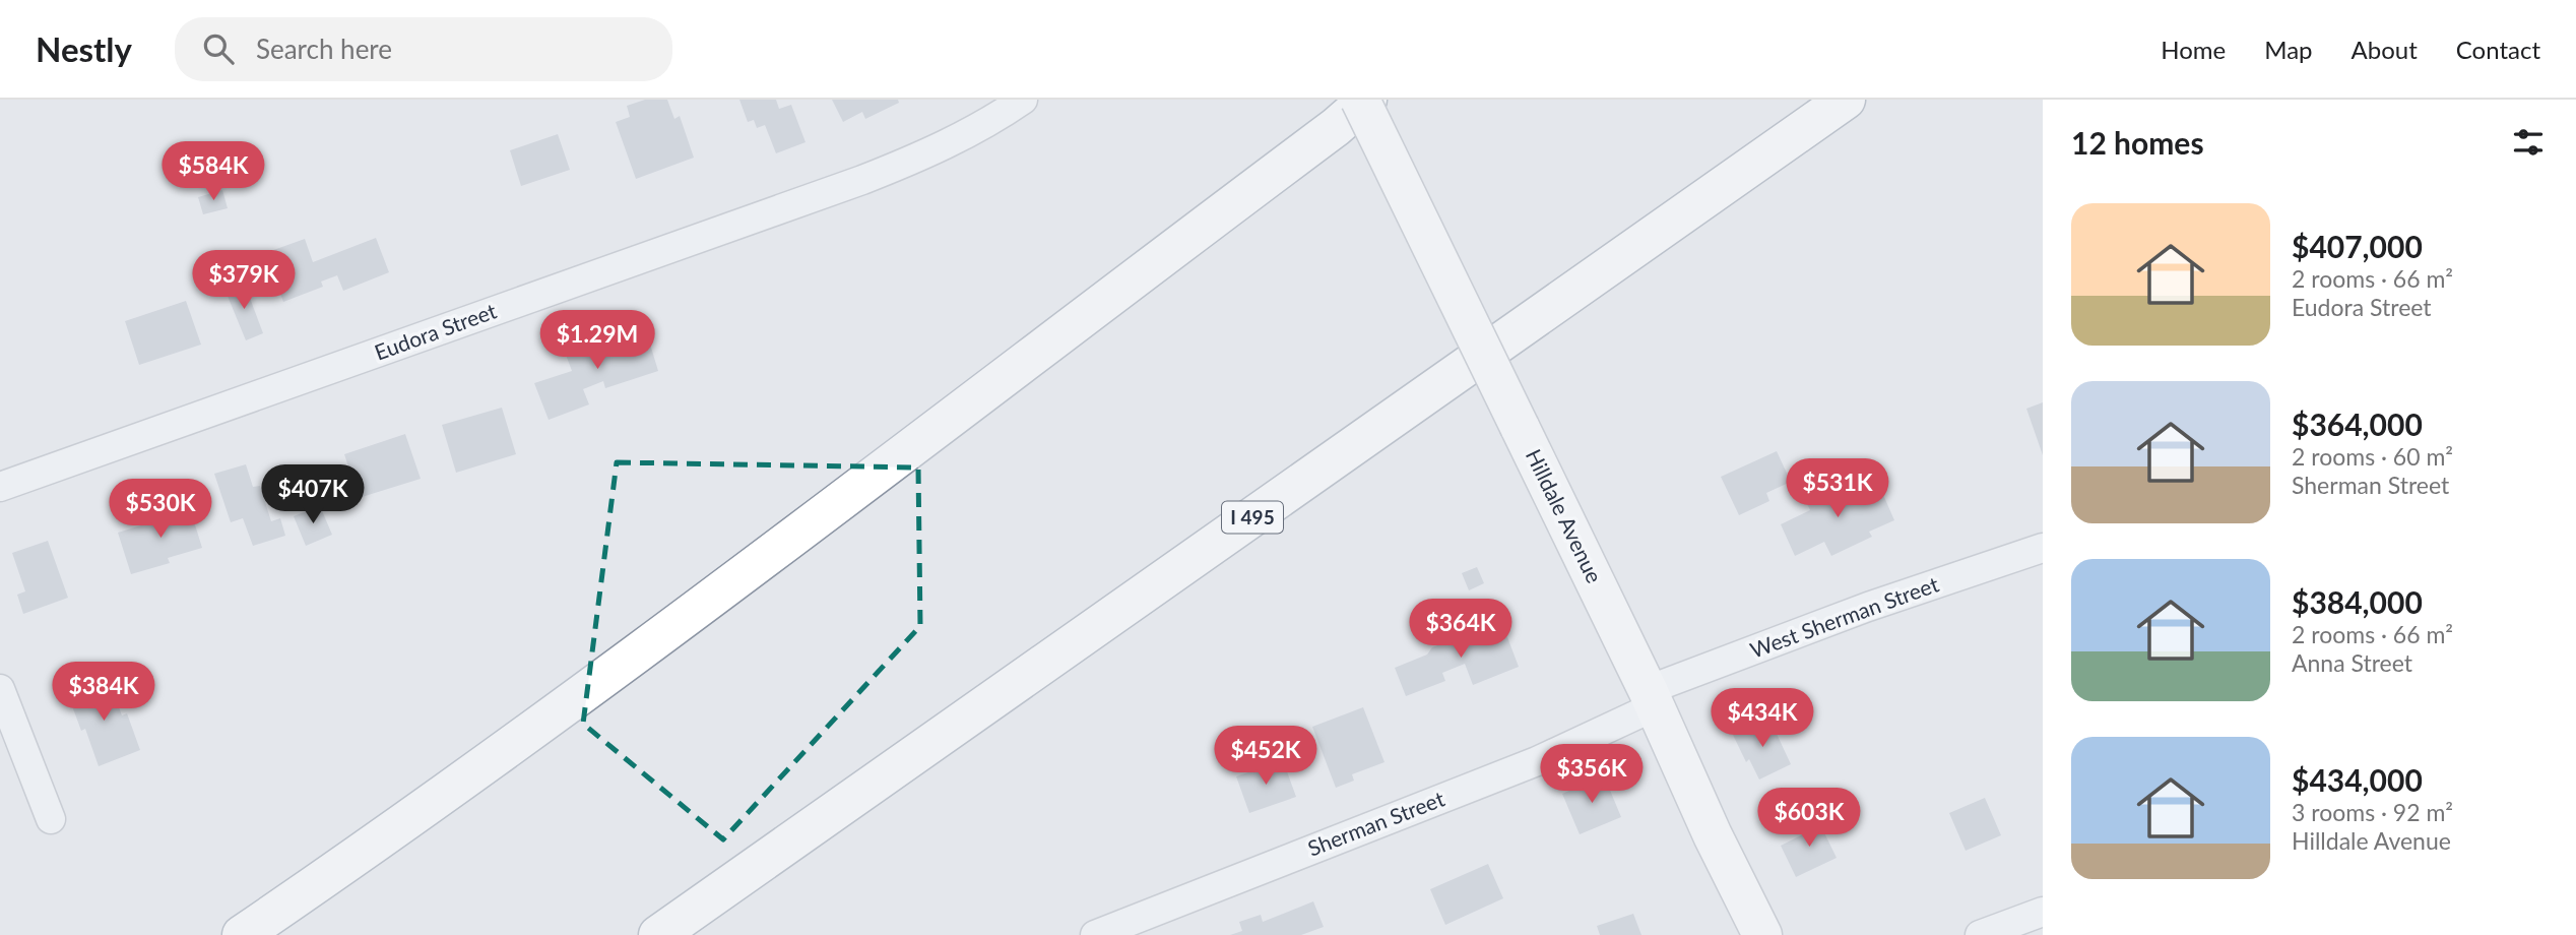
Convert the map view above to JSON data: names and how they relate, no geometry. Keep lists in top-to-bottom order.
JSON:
{
  "streets": {
    "main road": ["Hilldale Avenue", "I 495"],
    "street": ["Eudora Street", "West Sherman Street", "Sherman Street"]
  },
  "crossings": [
    ["Hilldale Avenue", "West Sherman Street"],
    ["Hilldale Avenue", "Sherman Street"],
    ["West Sherman Street", "Sherman Street"]
  ],
  "page": {
    "header": "Nestly",
    "search": "Search here",
    "nav": [
      "Home",
      "Map",
      "About",
      "Contact"
    ],
    "heading": "12 homes",
    "price": [
      "$584K",
      "$379K",
      "$1.29M",
      "$531K",
      "$407K",
      "$530K",
      "$364K",
      "$384K",
      "$434K",
      "$452K",
      "$356K",
      "$603K"
    ],
    "list": [
      {
        "name": "$407,000",
        "note": "2 rooms · 66 m² · Eudora Street"
      },
      {
        "name": "$364,000",
        "note": "2 rooms · 60 m² · Sherman Street"
      },
      {
        "name": "$384,000",
        "note": "2 rooms · 66 m² · Anna Street"
      },
      {
        "name": "$434,000",
        "note": "3 rooms · 92 m² · Hilldale Avenue"
      }
    ]
  }
}
